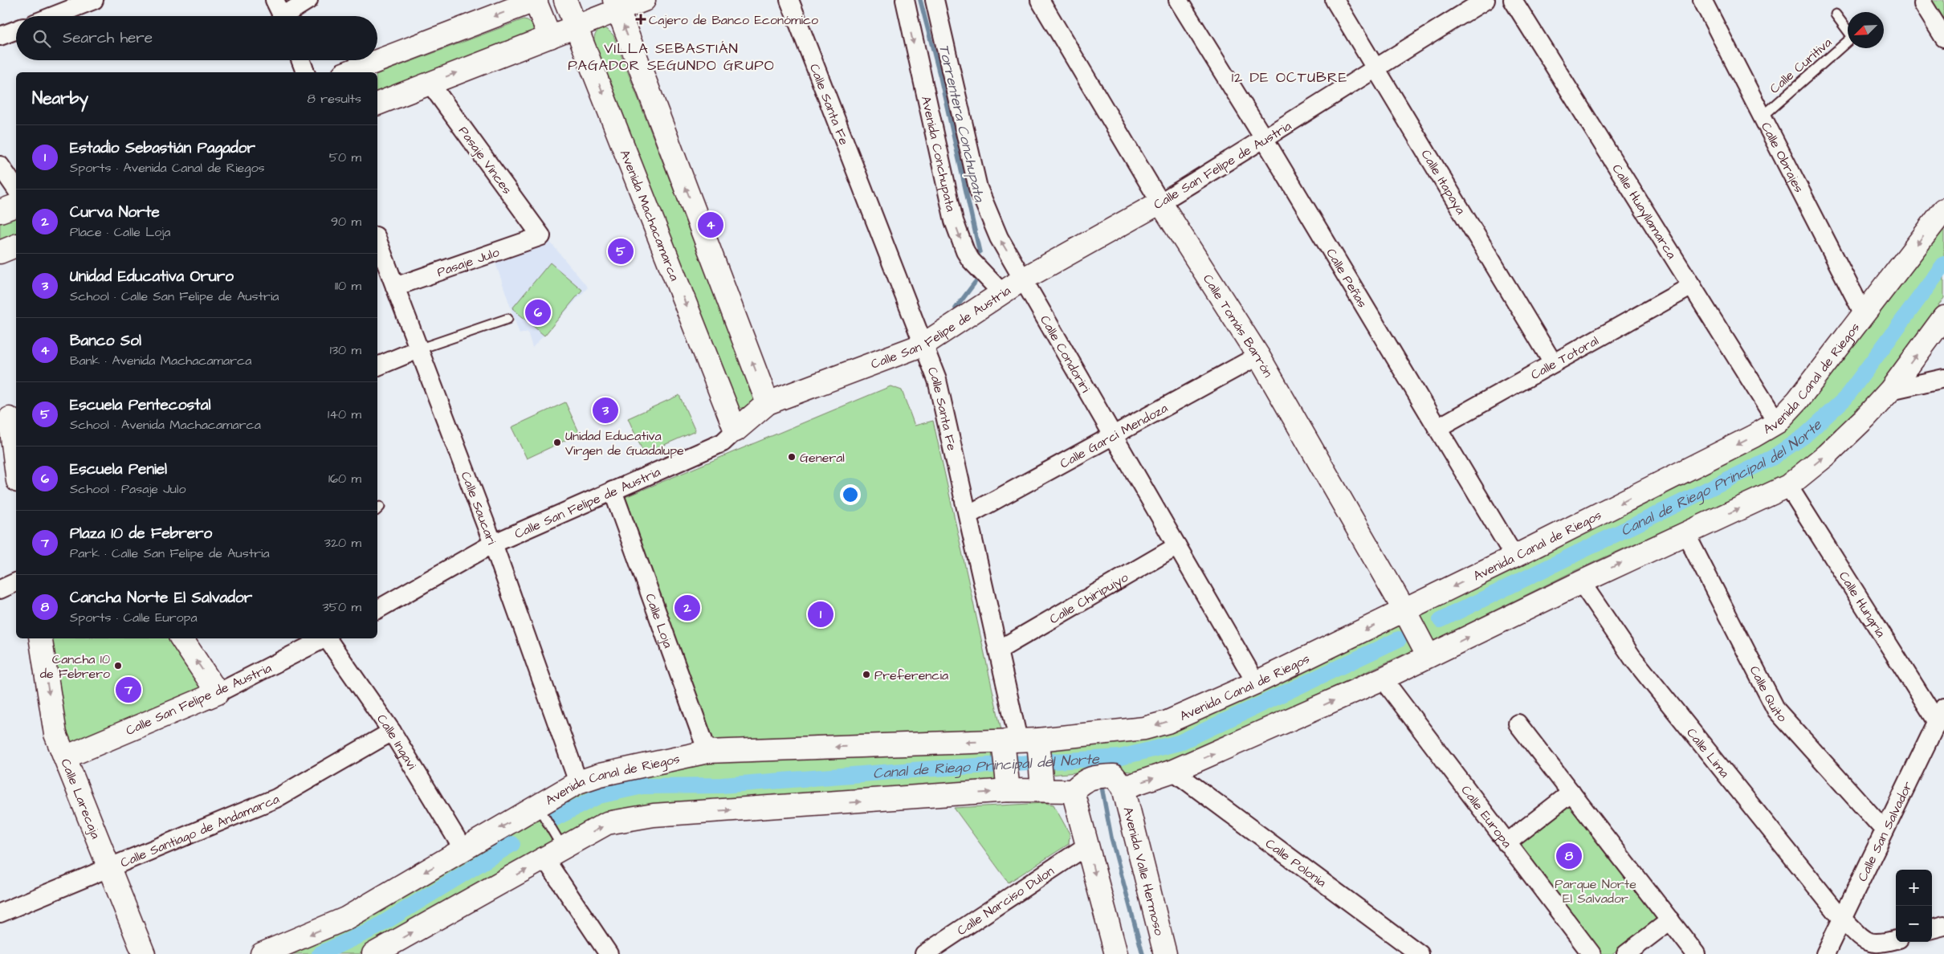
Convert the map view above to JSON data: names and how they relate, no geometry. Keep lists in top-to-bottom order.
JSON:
{
  "streets": {
    "street": [
      "Calle Santa Fe",
      "Avenida Conchupata",
      "Calle Obrajes",
      "Pasaje Vinces",
      "Calle San Felipe de Austria",
      "Calle Itapaya",
      "Calle Huayllamarca",
      "Avenida Machacamarca",
      "Pasaje Julo",
      "Calle Peñas",
      "Calle Tomás Barrón",
      "Calle Condoriri",
      "Calle Totoral",
      "Avenida Canal de Riegos",
      "Calle Garci Mendoza",
      "Calle Saucari",
      "Calle Chiripujyo",
      "Calle Hungría",
      "Calle Loja",
      "Calle Quito",
      "Calle Ingavi",
      "Calle Lima",
      "Calle Larecaja",
      "Calle Europa",
      "Calle Santiago de Andamarca",
      "Calle San Salvador",
      "Calle Polonia",
      "Avenida Valle Hermoso",
      "Calle Narciso Dulon"
    ],
    "lane": ["Calle Curitiva"]
  },
  "crossings": [
    ["Calle Curitiva", "Calle Obrajes"],
    ["Calle Santa Fe", "Calle San Felipe de Austria"],
    ["Calle Santa Fe", "Avenida Canal de Riegos"],
    ["Calle Santa Fe", "Calle Garci Mendoza"],
    ["Calle Santa Fe", "Calle Chiripujyo"],
    ["Avenida Conchupata", "Calle San Felipe de Austria"],
    ["Calle Obrajes", "Avenida Canal de Riegos"],
    ["Pasaje Vinces", "Pasaje Julo"],
    ["Calle San Felipe de Austria", "Calle Itapaya"],
    ["Calle San Felipe de Austria", "Avenida Machacamarca"],
    ["Calle San Felipe de Austria", "Calle Peñas"],
    ["Calle San Felipe de Austria", "Calle Tomás Barrón"],
    ["Calle San Felipe de Austria", "Calle Condoriri"],
    ["Calle San Felipe de Austria", "Calle Saucari"],
    ["Calle San Felipe de Austria", "Calle Loja"],
    ["Calle San Felipe de Austria", "Calle Larecaja"],
    ["Calle Itapaya", "Calle Totoral"],
    ["Calle Huayllamarca", "Calle Totoral"],
    ["Calle Huayllamarca", "Avenida Canal de Riegos"],
    ["Pasaje Julo", "Calle Saucari"],
    ["Calle Peñas", "Calle Totoral"],
    ["Calle Peñas", "Avenida Canal de Riegos"],
    ["Calle Tomás Barrón", "Avenida Canal de Riegos"],
    ["Calle Tomás Barrón", "Calle Garci Mendoza"],
    ["Calle Condoriri", "Avenida Canal de Riegos"],
    ["Calle Condoriri", "Calle Garci Mendoza"],
    ["Calle Condoriri", "Calle Chiripujyo"],
    ["Avenida Canal de Riegos", "Calle Saucari"],
    ["Avenida Canal de Riegos", "Calle Loja"],
    ["Avenida Canal de Riegos", "Calle Ingavi"],
    ["Calle Hungría", "Calle San Salvador"],
    ["Calle Quito", "Calle San Salvador"],
    ["Calle Ingavi", "Calle Santiago de Andamarca"],
    ["Calle Lima", "Calle San Salvador"],
    ["Calle Larecaja", "Calle Santiago de Andamarca"]
  ],
  "one_way": ["Avenida Conchupata", "Calle Condoriri"],
  "districts": ["VILLA SEBASTIÁN PAGADOR SEGUNDO GRUPO", "12 DE OCTUBRE"],
  "water": ["Torrentera Conchupata", "Canal de Riego Principal del Norte"],
  "parks": ["Parque Norte El Salvador"],
  "places": {
    "health": ["Cajero de Banco Económico"],
    "other": [
      "Unidad Educativa Virgen de Guadalupe",
      "General",
      "Cancha 10 de Febrero",
      "Preferencia"
    ]
  },
  "north": "bottom left",
  "page": {
    "search": "Search here",
    "heading": ["Nearby", "8 results"],
    "list": [
      {
        "mark": "1",
        "name": "Estadio Sebastián Pagador",
        "note": "Sports · Avenida Canal de Riegos",
        "value": "50 m"
      },
      {
        "mark": "2",
        "name": "Curva Norte",
        "note": "Place · Calle Loja",
        "value": "90 m"
      },
      {
        "mark": "3",
        "name": "Unidad Educativa Oruro",
        "note": "School · Calle San Felipe de Austria",
        "value": "110 m"
      },
      {
        "mark": "4",
        "name": "Banco Sol",
        "note": "Bank · Avenida Machacamarca",
        "value": "130 m"
      },
      {
        "mark": "5",
        "name": "Escuela Pentecostal",
        "note": "School · Avenida Machacamarca",
        "value": "140 m"
      },
      {
        "mark": "6",
        "name": "Escuela Peniel",
        "note": "School · Pasaje Julo",
        "value": "160 m"
      },
      {
        "mark": "7",
        "name": "Plaza 10 de Febrero",
        "note": "Park · Calle San Felipe de Austria",
        "value": "320 m"
      },
      {
        "mark": "8",
        "name": "Cancha Norte El Salvador",
        "note": "Sports · Calle Europa",
        "value": "350 m"
      }
    ],
    "pins": [
      "4",
      "5",
      "6",
      "3",
      "2",
      "1",
      "7",
      "8"
    ],
    "map_buttons": ["+", "−"]
  }
}
